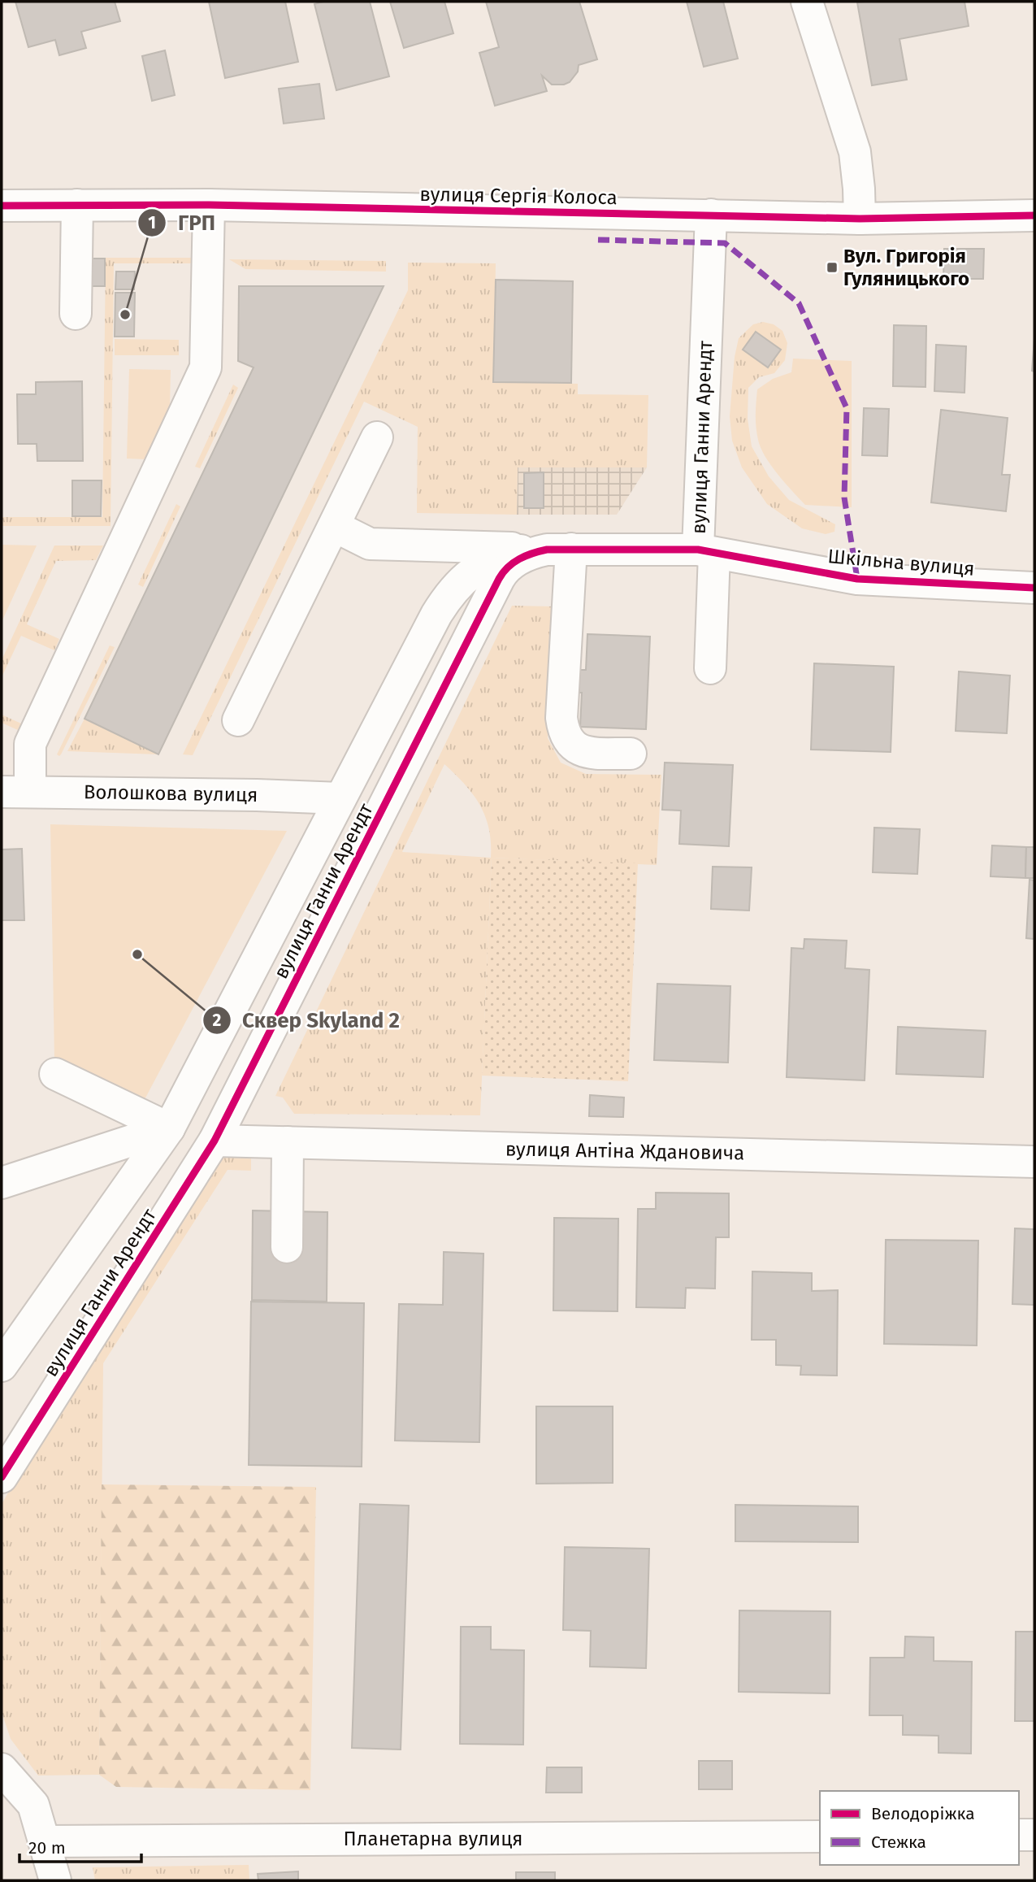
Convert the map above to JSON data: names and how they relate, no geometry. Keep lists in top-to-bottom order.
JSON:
{
  "streets": {
    "street": [
      "вулиця Сергія Колоса",
      "вулиця Ганни Арендт",
      "Шкільна вулиця",
      "Волошкова вулиця",
      "вулиця Антіна Ждановича",
      "Планетарна вулиця"
    ]
  },
  "crossings": [
    ["вулиця Сергія Колоса", "вулиця Ганни Арендт"],
    ["вулиця Ганни Арендт", "Шкільна вулиця"],
    ["вулиця Ганни Арендт", "вулиця Антіна Ждановича"]
  ],
  "places": {
    "transit": ["Вул. Григорія Гуляницького"],
    "other": ["ГРП", "Сквер Skyland 2"]
  },
  "legend": ["Велодоріжка", "Стежка"],
  "scale_bar": "20 m"
}
